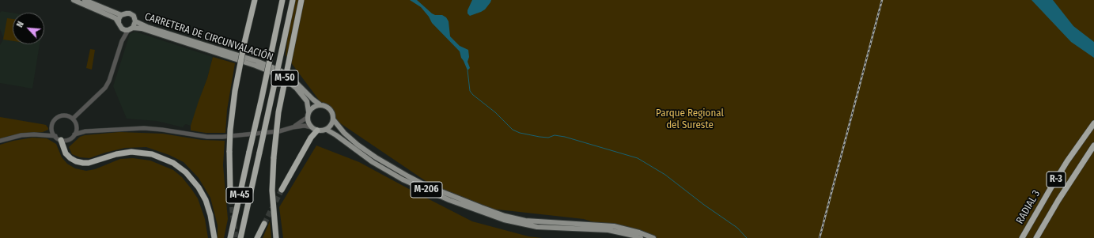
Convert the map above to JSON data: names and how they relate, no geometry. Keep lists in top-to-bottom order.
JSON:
{
  "streets": {
    "highway": [
      "M-50",
      "R-3",
      "M-45",
      "RADIAL 3"
    ],
    "main road": ["CARRETERA DE CIRCUNVALACIÓN", "M-206"]
  },
  "crossings": [
    ["CARRETERA DE CIRCUNVALACIÓN", "M-206"]
  ],
  "parks": ["Parque Regional del Sureste"],
  "north": "top left"
}
